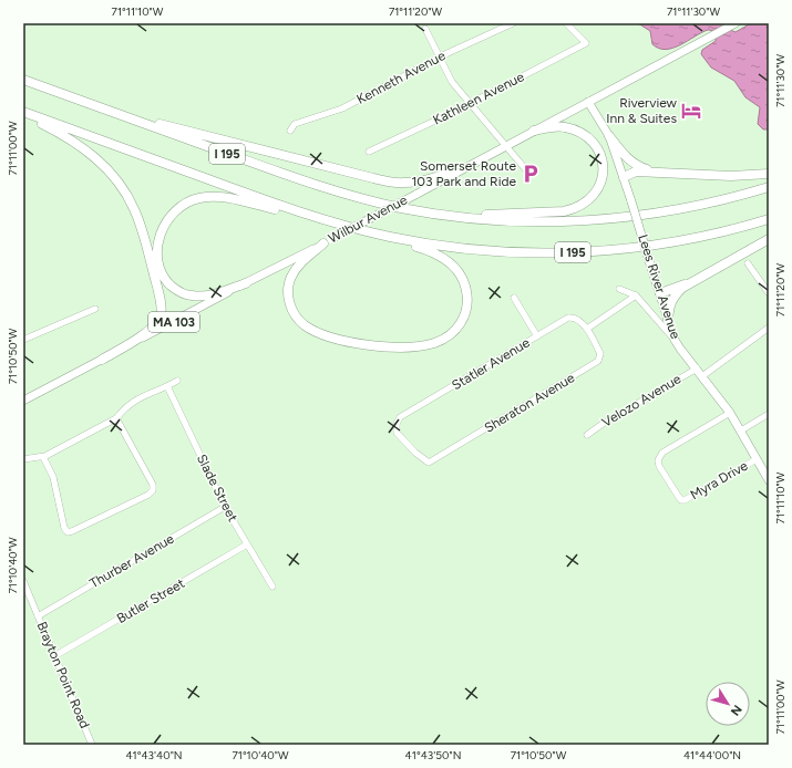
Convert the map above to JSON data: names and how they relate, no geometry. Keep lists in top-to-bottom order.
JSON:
{
  "streets": {
    "highway": ["I 195"],
    "main road": ["Wilbur Avenue", "Lees River Avenue", "MA 103"],
    "street": [
      "Kenneth Avenue",
      "Kathleen Avenue",
      "Statler Avenue",
      "Velozo Avenue",
      "Sheraton Avenue",
      "Myra Drive",
      "Slade Street",
      "Thurber Avenue",
      "Butler Street",
      "Brayton Point Road"
    ]
  },
  "crossings": [
    ["Wilbur Avenue", "Lees River Avenue"],
    ["Lees River Avenue", "Velozo Avenue"],
    ["Lees River Avenue", "Myra Drive"],
    ["Statler Avenue", "Sheraton Avenue"],
    ["Slade Street", "Thurber Avenue"],
    ["Slade Street", "Butler Street"],
    ["Thurber Avenue", "Brayton Point Road"],
    ["Butler Street", "Brayton Point Road"]
  ],
  "places": {
    "hotel": ["Riverview Inn & Suites"],
    "parking": ["Somerset Route 103 Park and Ride"]
  },
  "north": "bottom right",
  "coordinates": [
    "71°11'10\"W",
    "71°11'20\"W",
    "71°11'30\"W",
    "71°11'00\"W",
    "71°10'50\"W",
    "71°10'40\"W",
    "41°43'40\"N",
    "41°43'50\"N",
    "41°44'00\"N"
  ]
}
